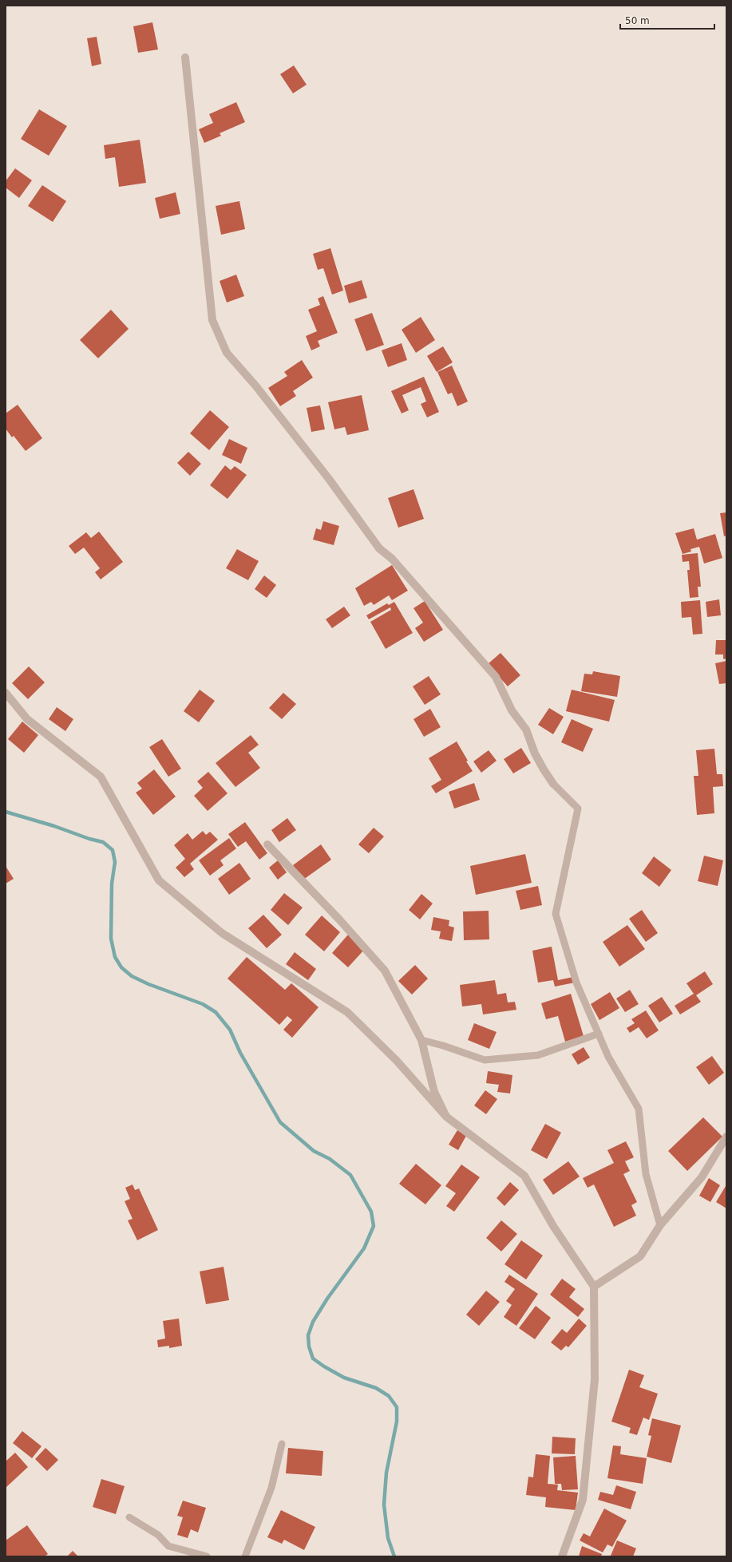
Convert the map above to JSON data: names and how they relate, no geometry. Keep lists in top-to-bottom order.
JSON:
{
  "scale_bar": "50 m"
}
